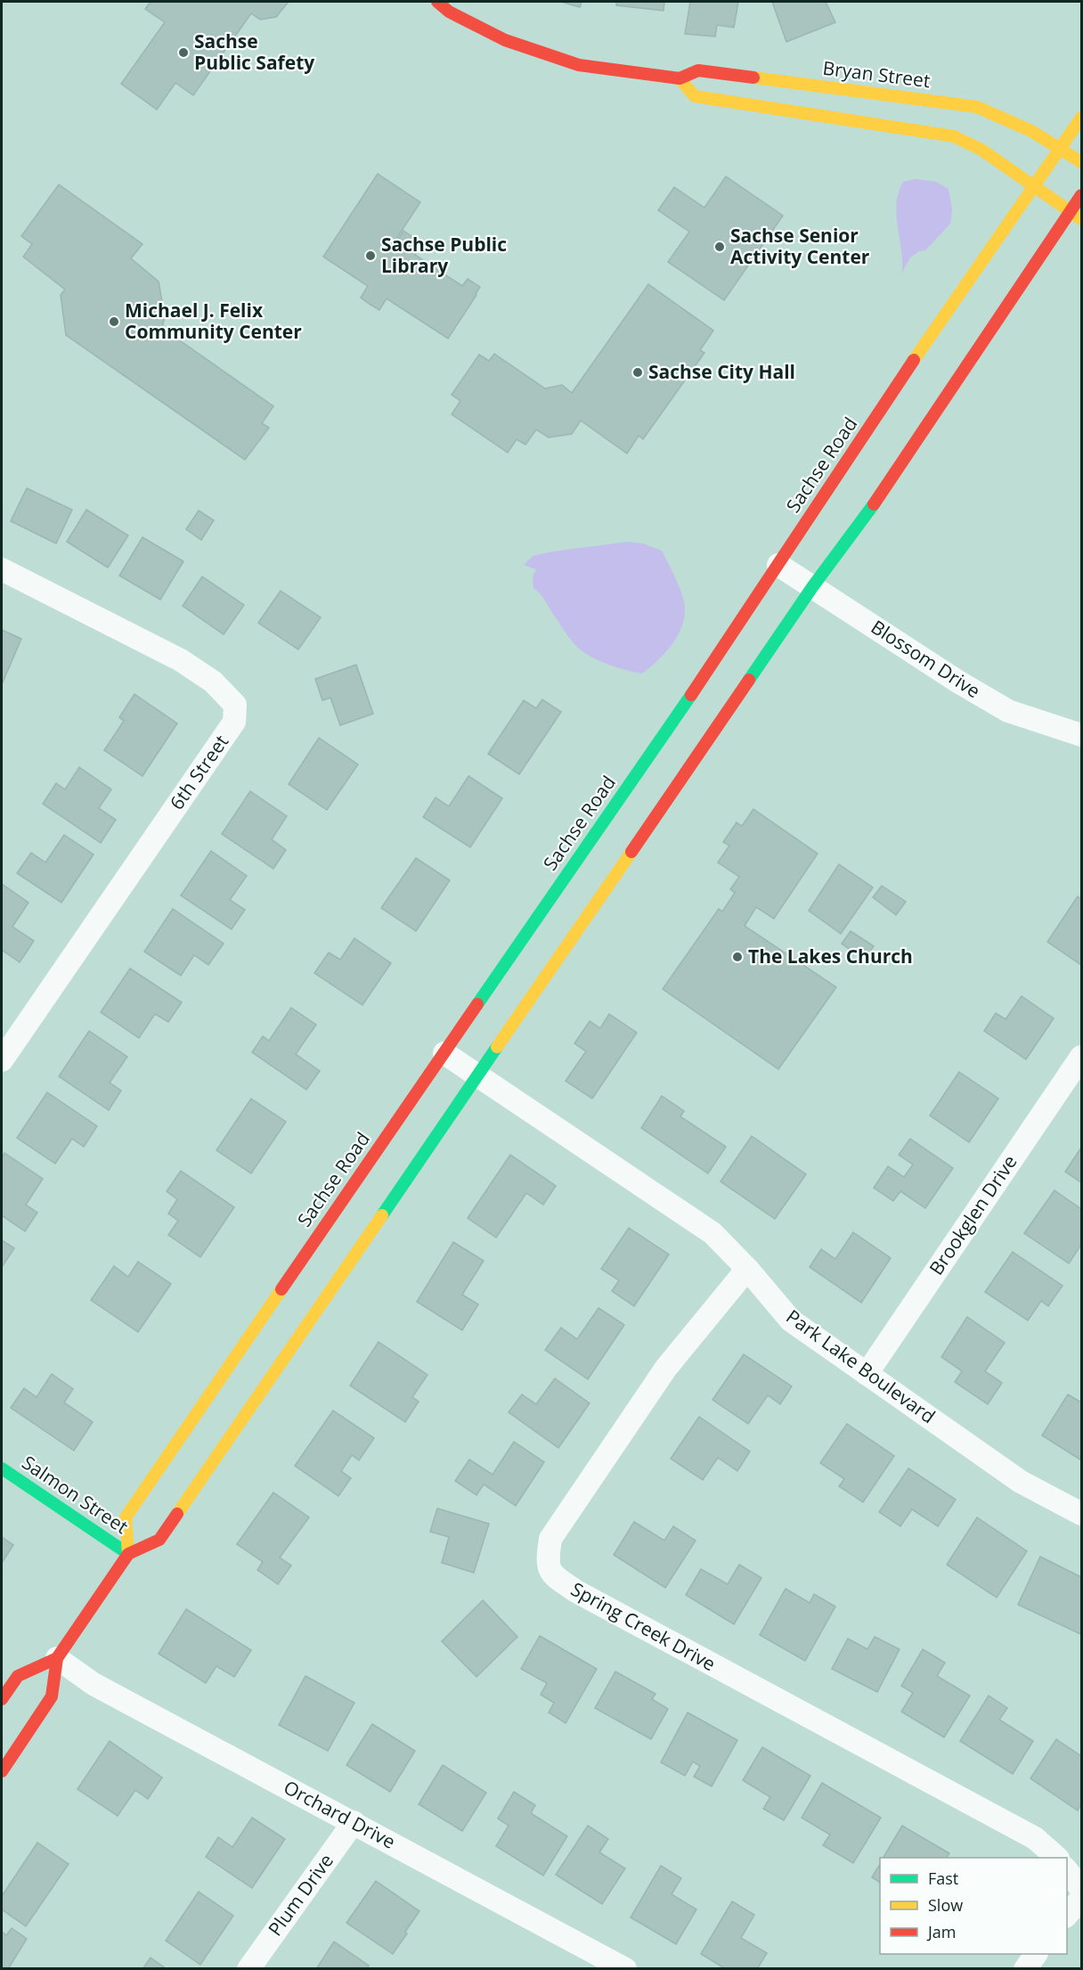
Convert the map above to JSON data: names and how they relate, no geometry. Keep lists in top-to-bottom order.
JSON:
{
  "streets": {
    "main road": ["Bryan Street", "Sachse Road", "Salmon Street"],
    "street": [
      "Blossom Drive",
      "6th Street",
      "Brookglen Drive",
      "Park Lake Boulevard",
      "Spring Creek Drive",
      "Orchard Drive",
      "Plum Drive"
    ]
  },
  "crossings": [
    ["Bryan Street", "Sachse Road"],
    ["Sachse Road", "Blossom Drive"],
    ["Sachse Road", "Park Lake Boulevard"],
    ["Sachse Road", "Salmon Street"],
    ["Brookglen Drive", "Park Lake Boulevard"],
    ["Park Lake Boulevard", "Spring Creek Drive"],
    ["Orchard Drive", "Plum Drive"]
  ],
  "places": [
    "Sachse Public Safety",
    "Sachse Senior Activity Center",
    "Sachse Public Library",
    "Michael J. Felix Community Center",
    "Sachse City Hall",
    "The Lakes Church"
  ],
  "legend": ["Fast", "Slow", "Jam"]
}
